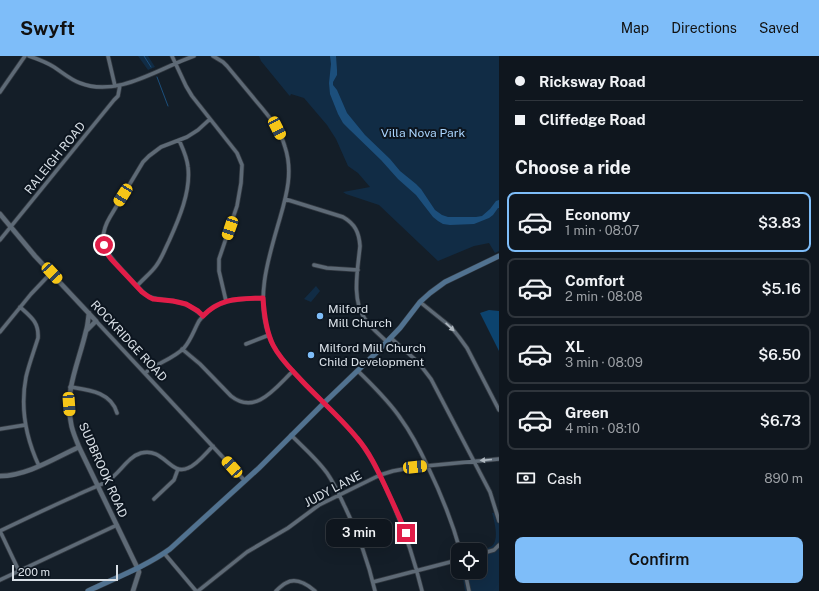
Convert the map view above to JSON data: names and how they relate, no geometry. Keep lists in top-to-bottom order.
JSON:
{
  "streets": {
    "street": [
      "RALEIGH ROAD",
      "ROCKRIDGE ROAD",
      "SUDBROOK ROAD",
      "JUDY LANE"
    ]
  },
  "crossings": [
    ["RALEIGH ROAD", "ROCKRIDGE ROAD"],
    ["ROCKRIDGE ROAD", "SUDBROOK ROAD"]
  ],
  "parks": ["Villa Nova Park"],
  "places": ["Milford Mill Church", "Milford Mill Church Child Development"],
  "scale_bar": "200 m",
  "page": {
    "header": "Swyft",
    "nav": ["Map", "Directions", "Saved"],
    "banner": ["Ricksway Road", "Cliffedge Road"],
    "heading": "Choose a ride",
    "list": [
      {
        "name": "Economy",
        "note": "1 min · 08:07",
        "value": "$3.83"
      },
      {
        "name": "Comfort",
        "note": "2 min · 08:08",
        "value": "$5.16"
      },
      {
        "name": "XL",
        "note": "3 min · 08:09",
        "value": "$6.50"
      },
      {
        "name": "Green",
        "note": "4 min · 08:10",
        "value": "$6.73"
      }
    ],
    "pay": ["Cash", "890 m"],
    "bubble": "3 min",
    "buttons": "Confirm",
    "scale": "200 m"
  }
}
